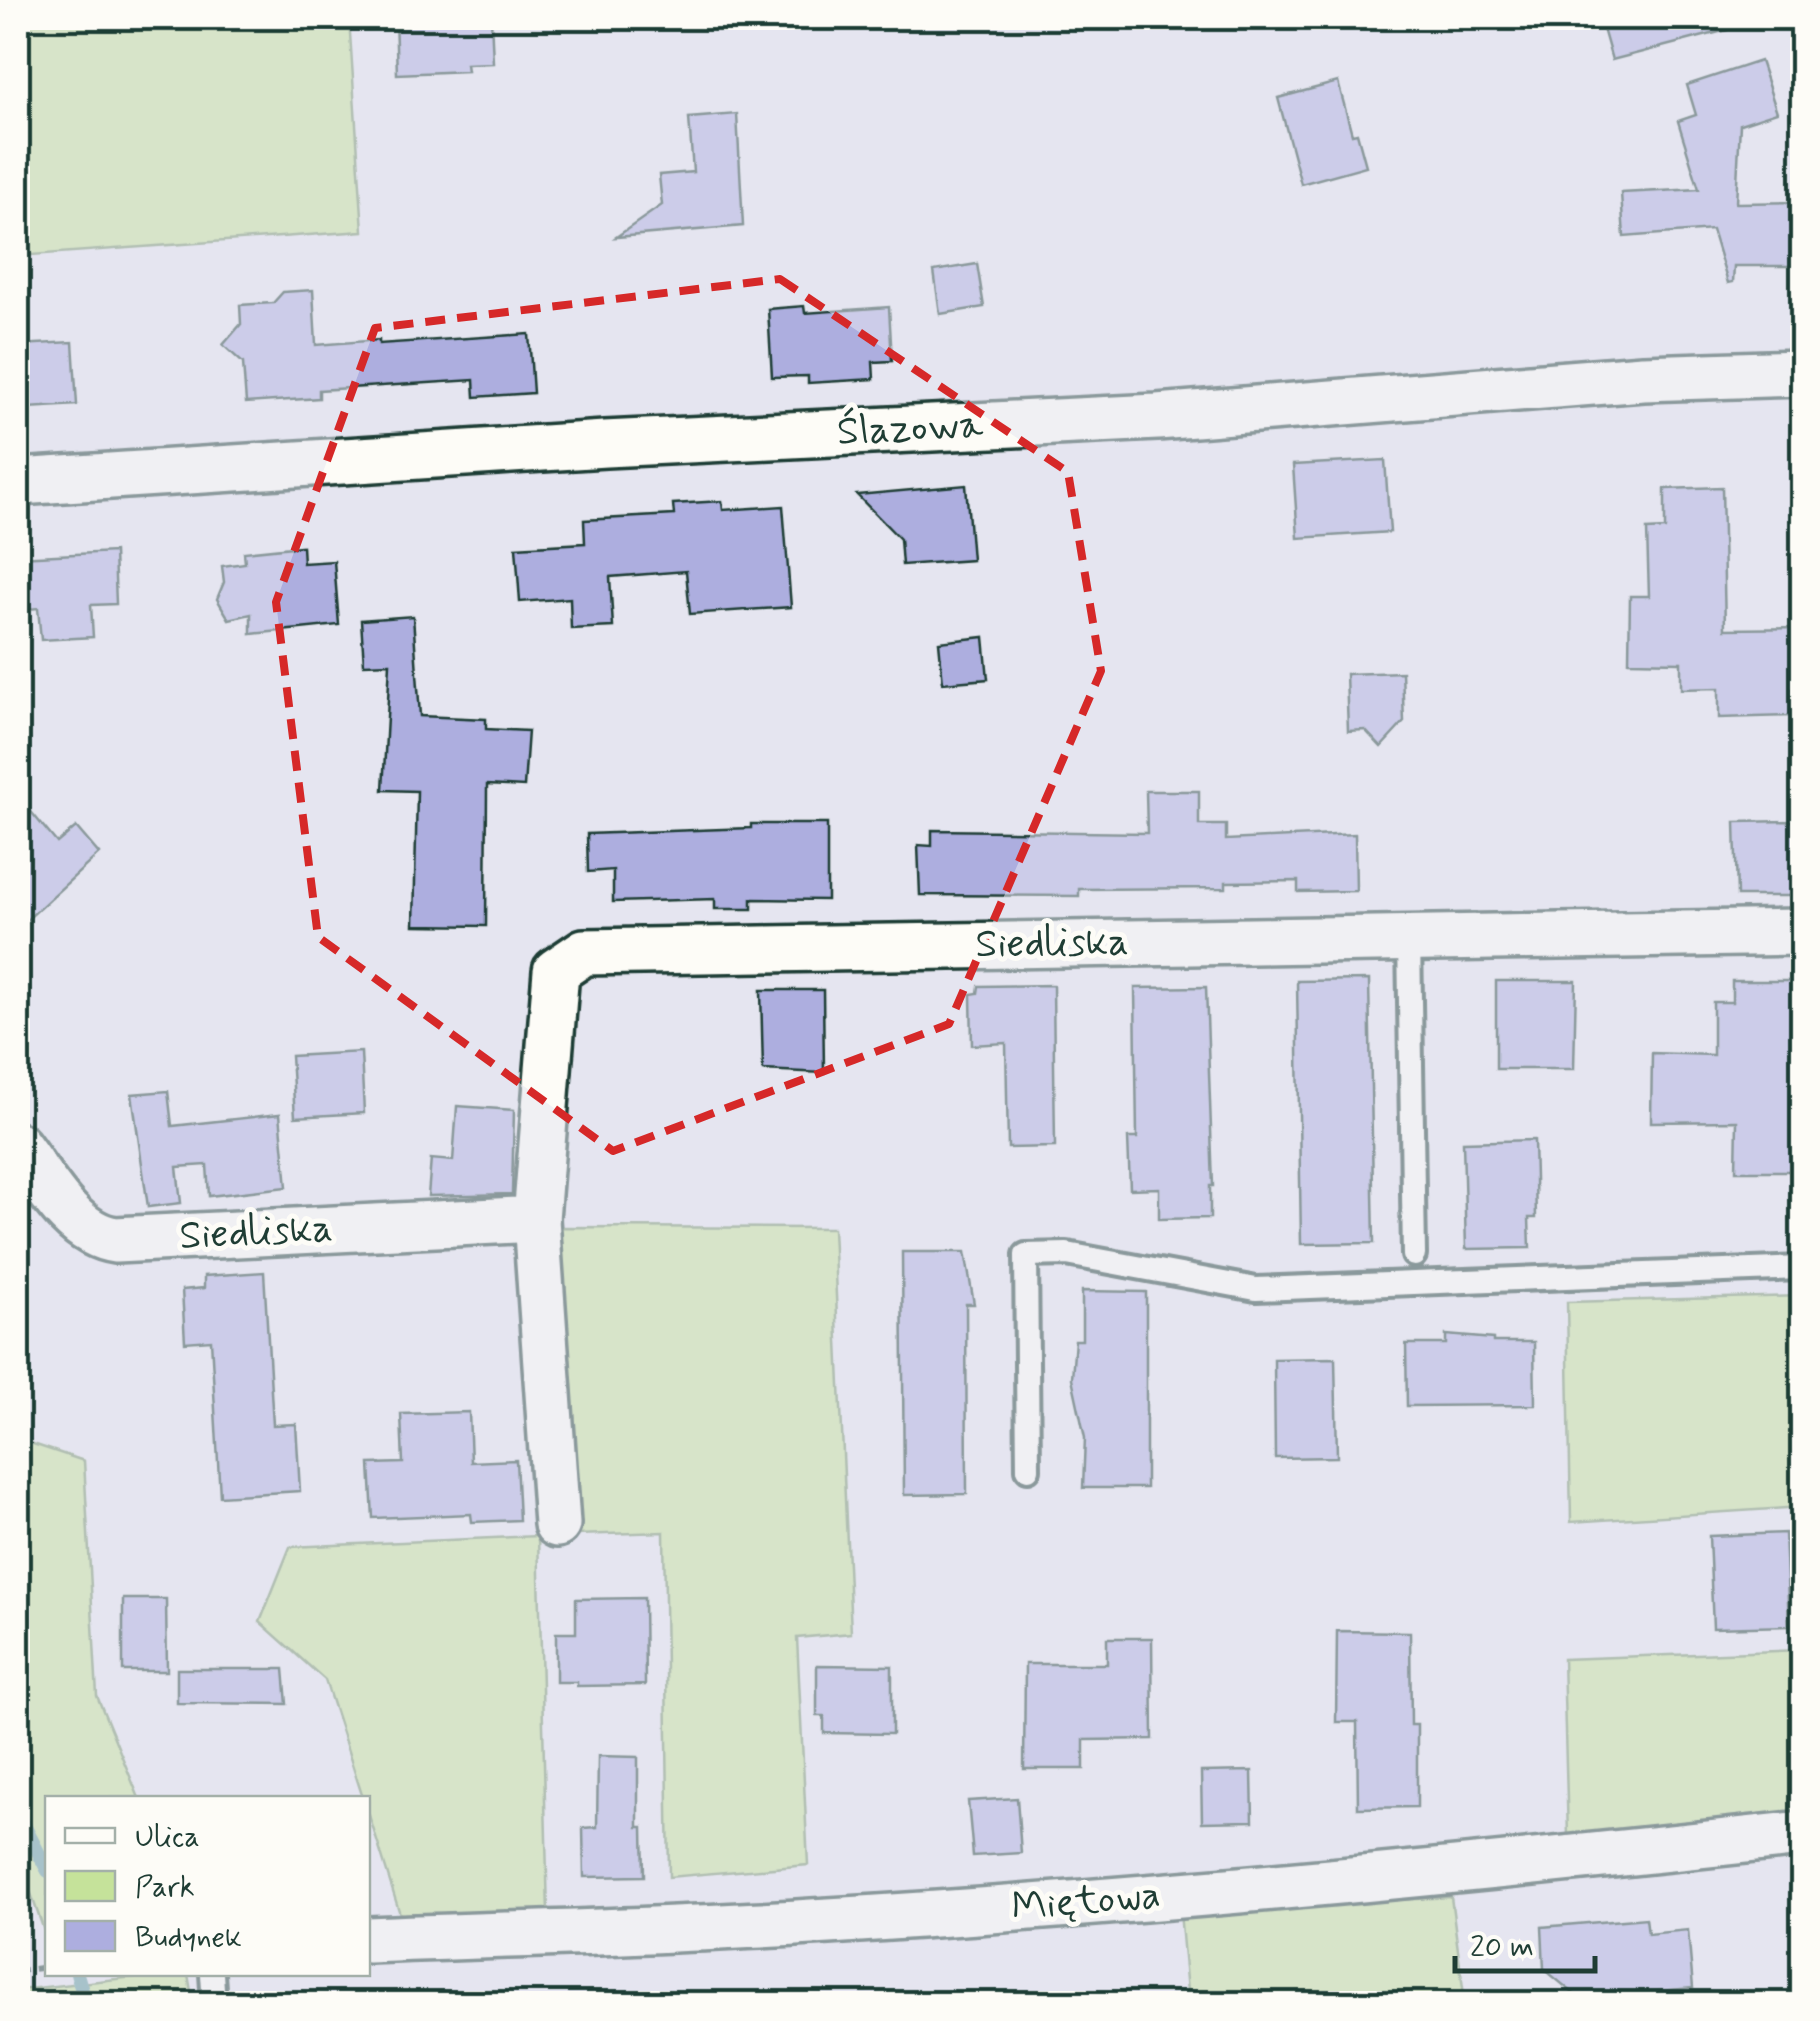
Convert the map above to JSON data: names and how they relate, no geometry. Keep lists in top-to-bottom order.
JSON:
{
  "streets": {
    "street": ["Ślazowa", "Siedliska", "Miętowa"]
  },
  "legend": ["Ulica", "Park", "Budynek"],
  "scale_bar": "20 m"
}
